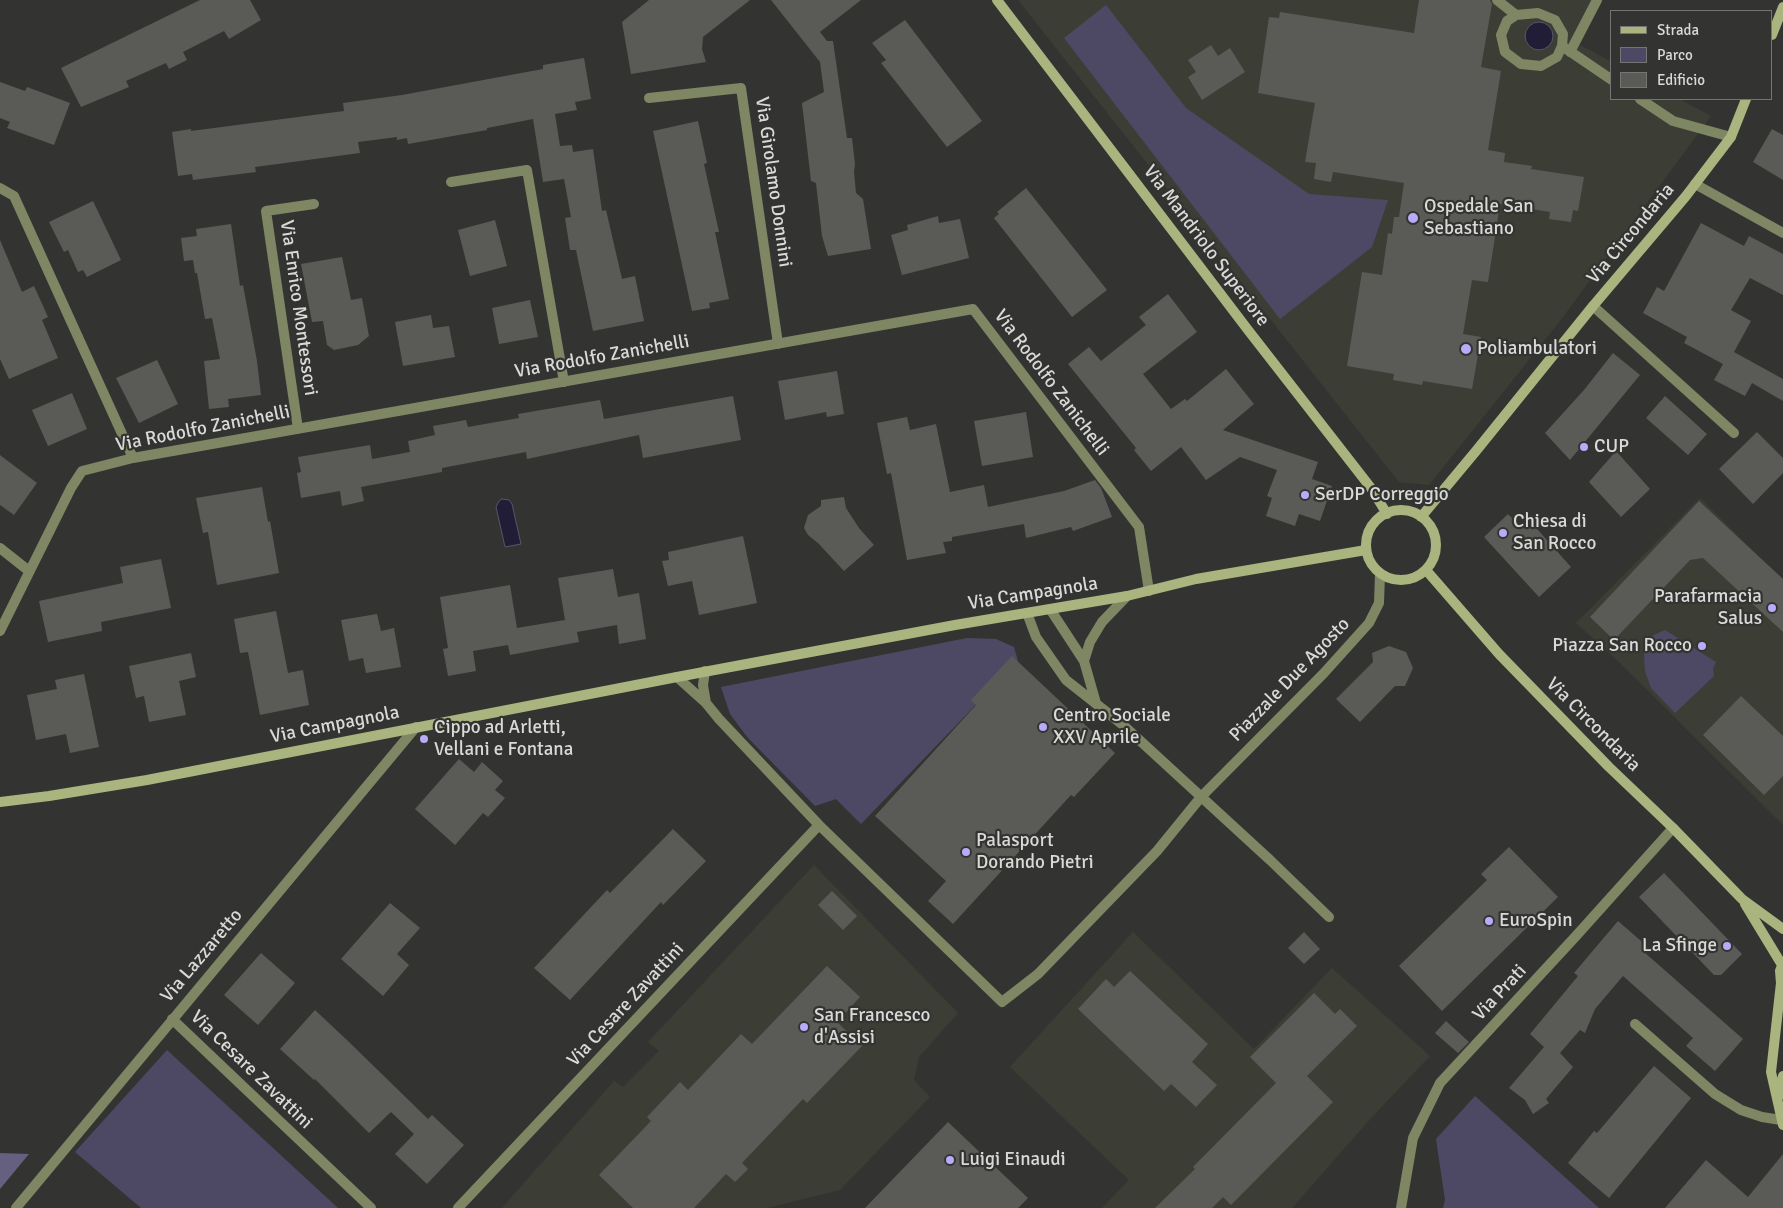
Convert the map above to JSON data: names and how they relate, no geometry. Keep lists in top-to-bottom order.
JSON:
{
  "streets": {
    "main road": ["Via Circondaria", "Via Mandriolo Superiore", "Via Campagnola"],
    "street": [
      "Via Girolamo Donnini",
      "Via Enrico Montessori",
      "Via Rodolfo Zanichelli",
      "Piazzale Due Agosto",
      "Via Lazzaretto",
      "Via Prati",
      "Via Cesare Zavattini"
    ]
  },
  "crossings": [
    ["Via Girolamo Donnini", "Via Rodolfo Zanichelli"],
    ["Via Circondaria", "Via Mandriolo Superiore"],
    ["Via Circondaria", "Via Campagnola"],
    ["Via Circondaria", "Piazzale Due Agosto"],
    ["Via Circondaria", "Via Prati"],
    ["Via Mandriolo Superiore", "Via Campagnola"],
    ["Via Mandriolo Superiore", "Piazzale Due Agosto"],
    ["Via Enrico Montessori", "Via Rodolfo Zanichelli"],
    ["Via Rodolfo Zanichelli", "Via Campagnola"],
    ["Via Campagnola", "Piazzale Due Agosto"],
    ["Via Campagnola", "Via Lazzaretto"],
    ["Piazzale Due Agosto", "Via Cesare Zavattini"],
    ["Via Lazzaretto", "Via Cesare Zavattini"]
  ],
  "places": [
    "Ospedale San Sebastiano",
    "Poliambulatori",
    "CUP",
    "SerDP Correggio",
    "Chiesa di San Rocco",
    "Parafarmacia Salus",
    "Piazza San Rocco",
    "Centro Sociale XXV Aprile",
    "Cippo ad Arletti, Vellani e Fontana",
    "Palasport Dorando Pietri",
    "EuroSpin",
    "La Sfinge",
    "San Francesco d'Assisi",
    "Luigi Einaudi"
  ],
  "legend": ["Strada", "Parco", "Edificio"]
}
